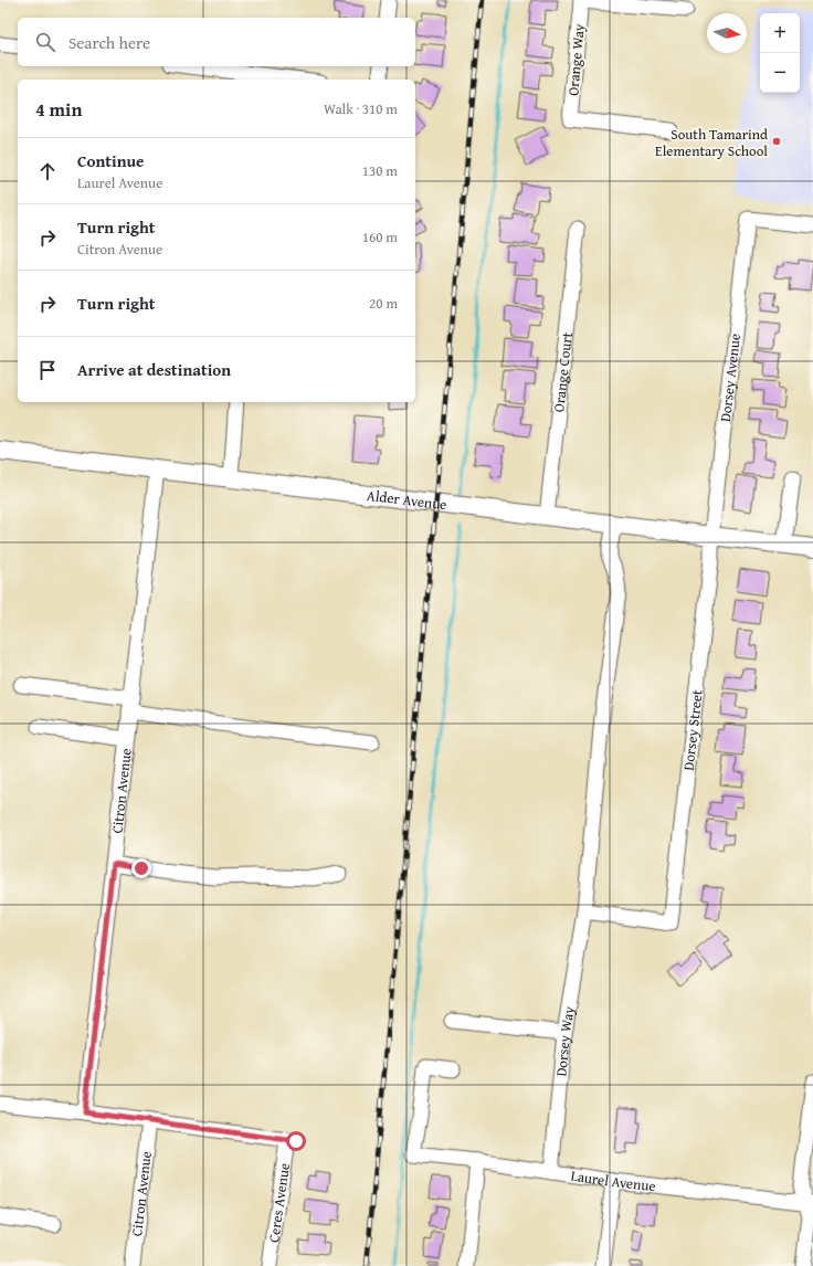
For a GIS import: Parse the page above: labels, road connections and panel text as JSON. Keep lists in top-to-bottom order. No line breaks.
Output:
{"streets":{"main road":["Alder Avenue"],"street":["Orange Way","Orange Court","Dorsey Avenue","Dorsey Street","Citron Avenue","Dorsey Way","Laurel Avenue","Ceres Avenue"]},"crossings":[["Orange Court","Alder Avenue"],["Dorsey Avenue","Alder Avenue"],["Dorsey Avenue","Dorsey Street"],["Alder Avenue","Dorsey Street"],["Alder Avenue","Citron Avenue"],["Alder Avenue","Dorsey Way"],["Dorsey Street","Dorsey Way"],["Citron Avenue","Ceres Avenue"],["Dorsey Way","Laurel Avenue"]],"places":["South Tamarind Elementary School"],"north":"right","page":{"map_buttons":["+","−"],"search":"Search here","heading":["4 min","Walk · 310 m"],"list":[["Continue","Laurel Avenue","130 m"],["Turn right","Citron Avenue","160 m"],["Turn right","20 m"],"Arrive at destination"]}}
